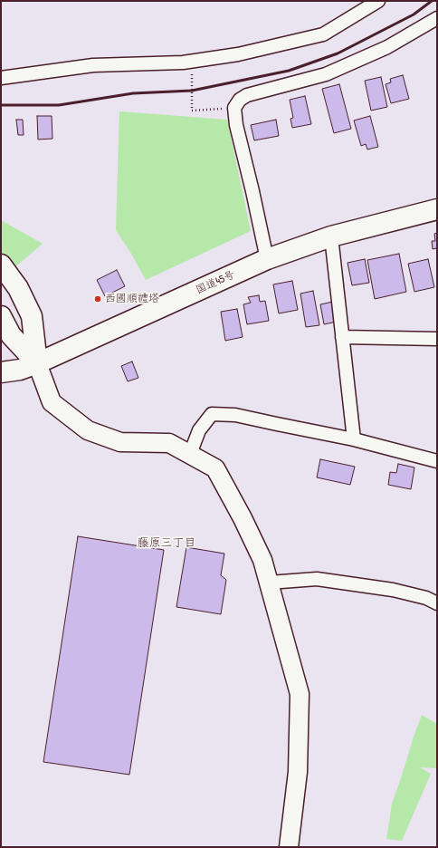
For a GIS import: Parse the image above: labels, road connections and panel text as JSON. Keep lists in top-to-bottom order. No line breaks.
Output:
{"streets":{"highway":["国道45号"]},"districts":["藤原三丁目"],"places":["西國順禮塔"]}
